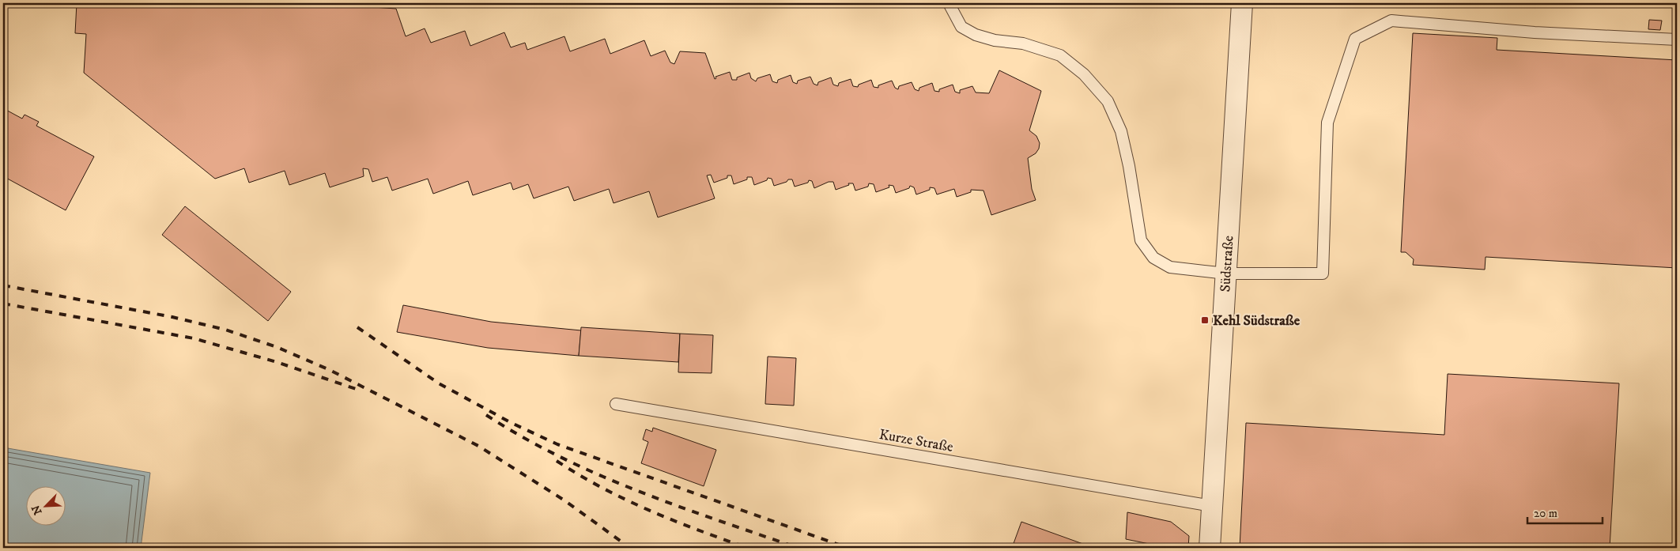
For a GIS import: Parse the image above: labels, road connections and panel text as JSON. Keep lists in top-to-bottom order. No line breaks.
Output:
{"streets":{"street":["Südstraße"],"lane":["Kurze Straße"]},"crossings":[["Südstraße","Kurze Straße"]],"places":{"transit":["Kehl Südstraße"]},"scale_bar":"20 m","north":"bottom left"}
